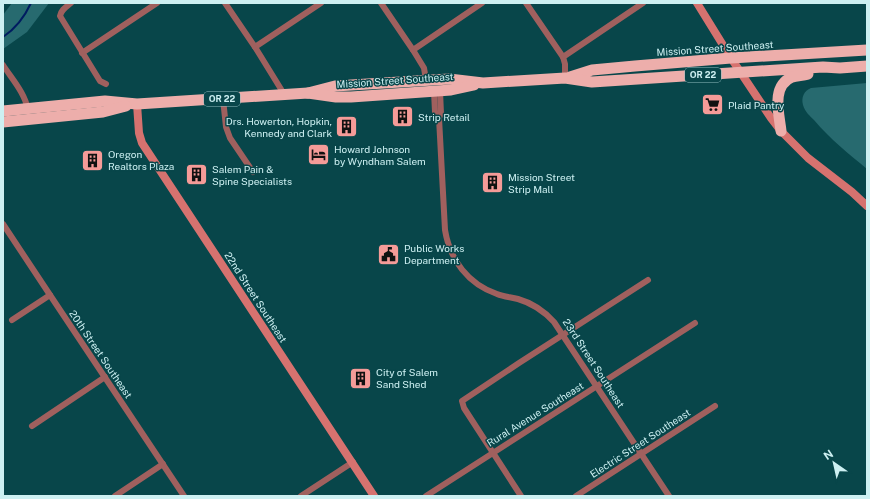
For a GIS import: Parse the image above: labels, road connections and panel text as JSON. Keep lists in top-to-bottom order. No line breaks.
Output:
{"streets":{"highway":["Mission Street Southeast","OR 22"],"street":["22nd Street Southeast","20th Street Southeast","23rd Street Southeast","Rural Avenue Southeast","Electric Street Southeast"]},"crossings":[["Mission Street Southeast","22nd Street Southeast"],["Mission Street Southeast","23rd Street Southeast"],["23rd Street Southeast","Rural Avenue Southeast"],["23rd Street Southeast","Electric Street Southeast"]],"places":{"supermarket":["Plaid Pantry"],"building":["Strip Retail","Drs. Howerton, Hopkin, Kennedy and Clark","Oregon Realtors Plaza","Salem Pain & Spine Specialists","Mission Street Strip Mall","City of Salem Sand Shed"],"hotel":["Howard Johnson by Wyndham Salem"],"public building":["Public Works Department"]},"north":"top left"}
